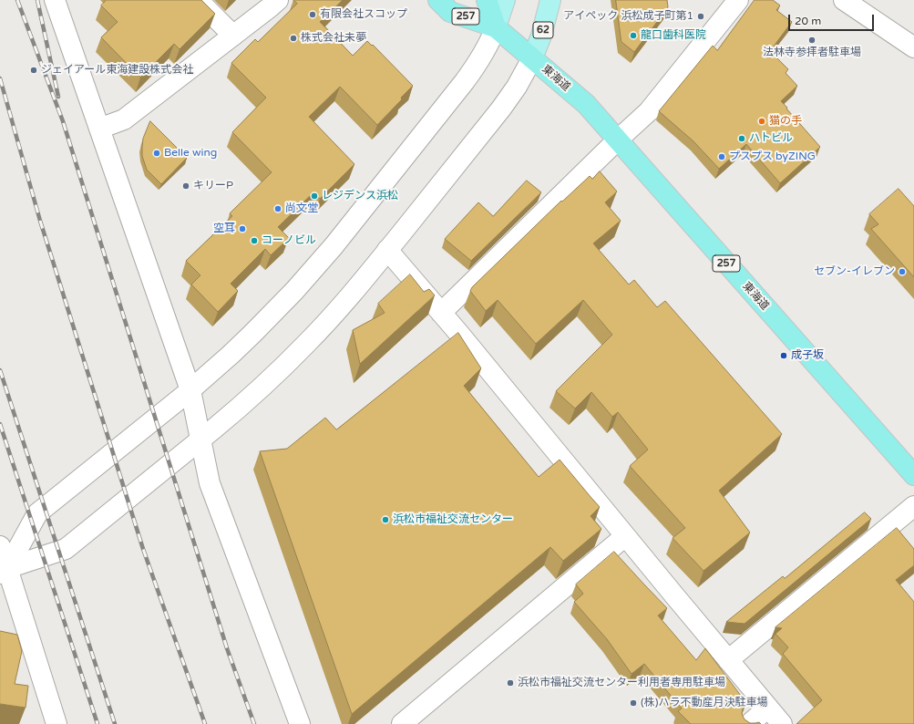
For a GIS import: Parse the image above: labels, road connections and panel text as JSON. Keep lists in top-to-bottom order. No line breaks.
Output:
{"streets":{"highway":["257","東海道"],"main road":["62"]},"crossings":[["257","62"],["257","東海道"],["62","東海道"]],"places":["有限会社スコップ","アイペック 浜松成子町第1","龍口歯科医院","株式会社未夢","法林寺参拝者駐車場","ジェイアール東海建設株式会社","猫の手","ハトビル","Belle wing","プスプス byZING","キリーP","レジデンス浜松","尚文堂","空耳","コーノビル","セブン-イレブン","成子坂","浜松市福祉交流センター","浜松市福祉交流センター利用者専用駐車場","(株)ハラ不動産月決駐車場"],"scale_bar":"20 m"}
